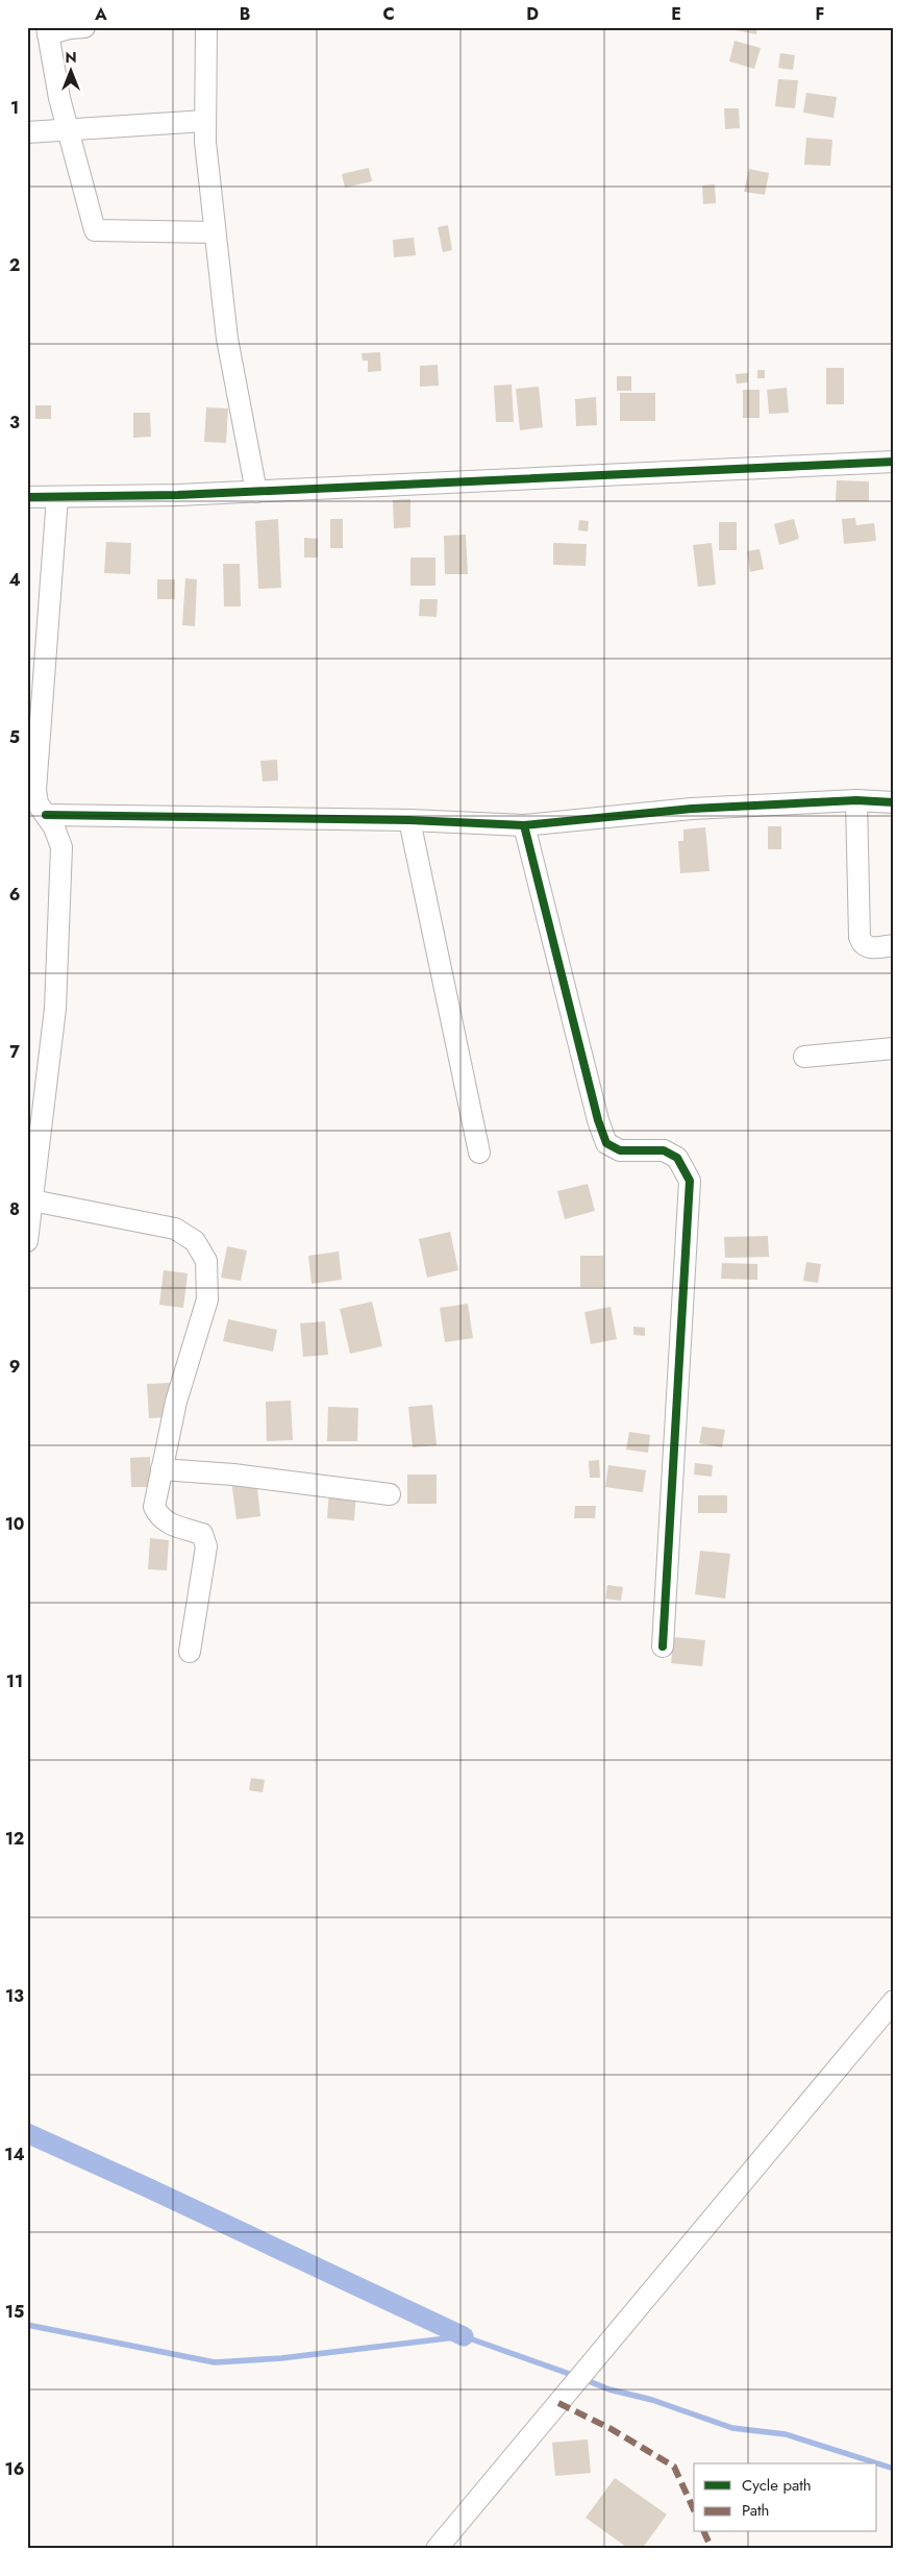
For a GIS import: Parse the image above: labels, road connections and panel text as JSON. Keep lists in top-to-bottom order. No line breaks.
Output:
{"legend":["Cycle path","Path"],"north":"top","grid":{"columns":["A","B","C","D","E","F"],"rows":["1","2","3","4","5","6","7","8","9","10","11","12","13","14","15","16"]}}
